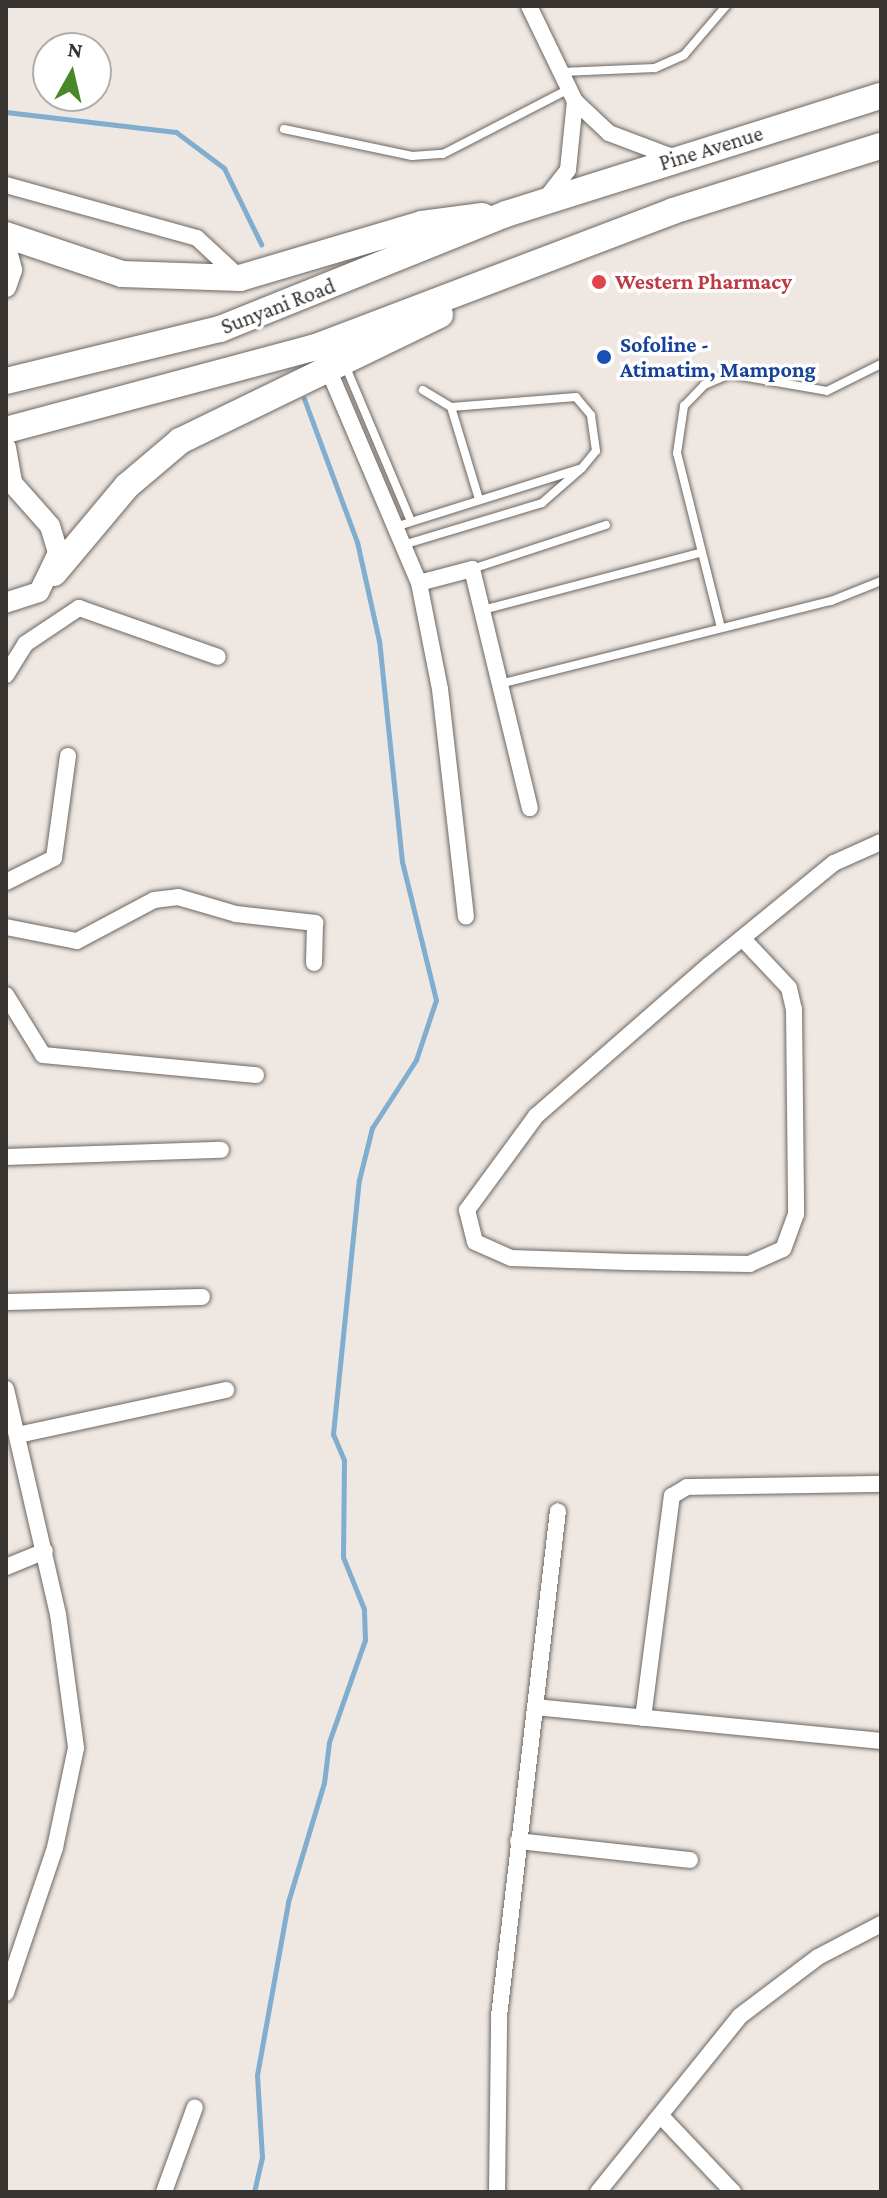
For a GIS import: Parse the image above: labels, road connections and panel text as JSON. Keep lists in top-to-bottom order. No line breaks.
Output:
{"streets":{"main road":["Pine Avenue","Sunyani Road"]},"crossings":[["Pine Avenue","Sunyani Road"]],"places":["Western Pharmacy","Sofoline - Atimatim, Mampong"],"north":"top"}
